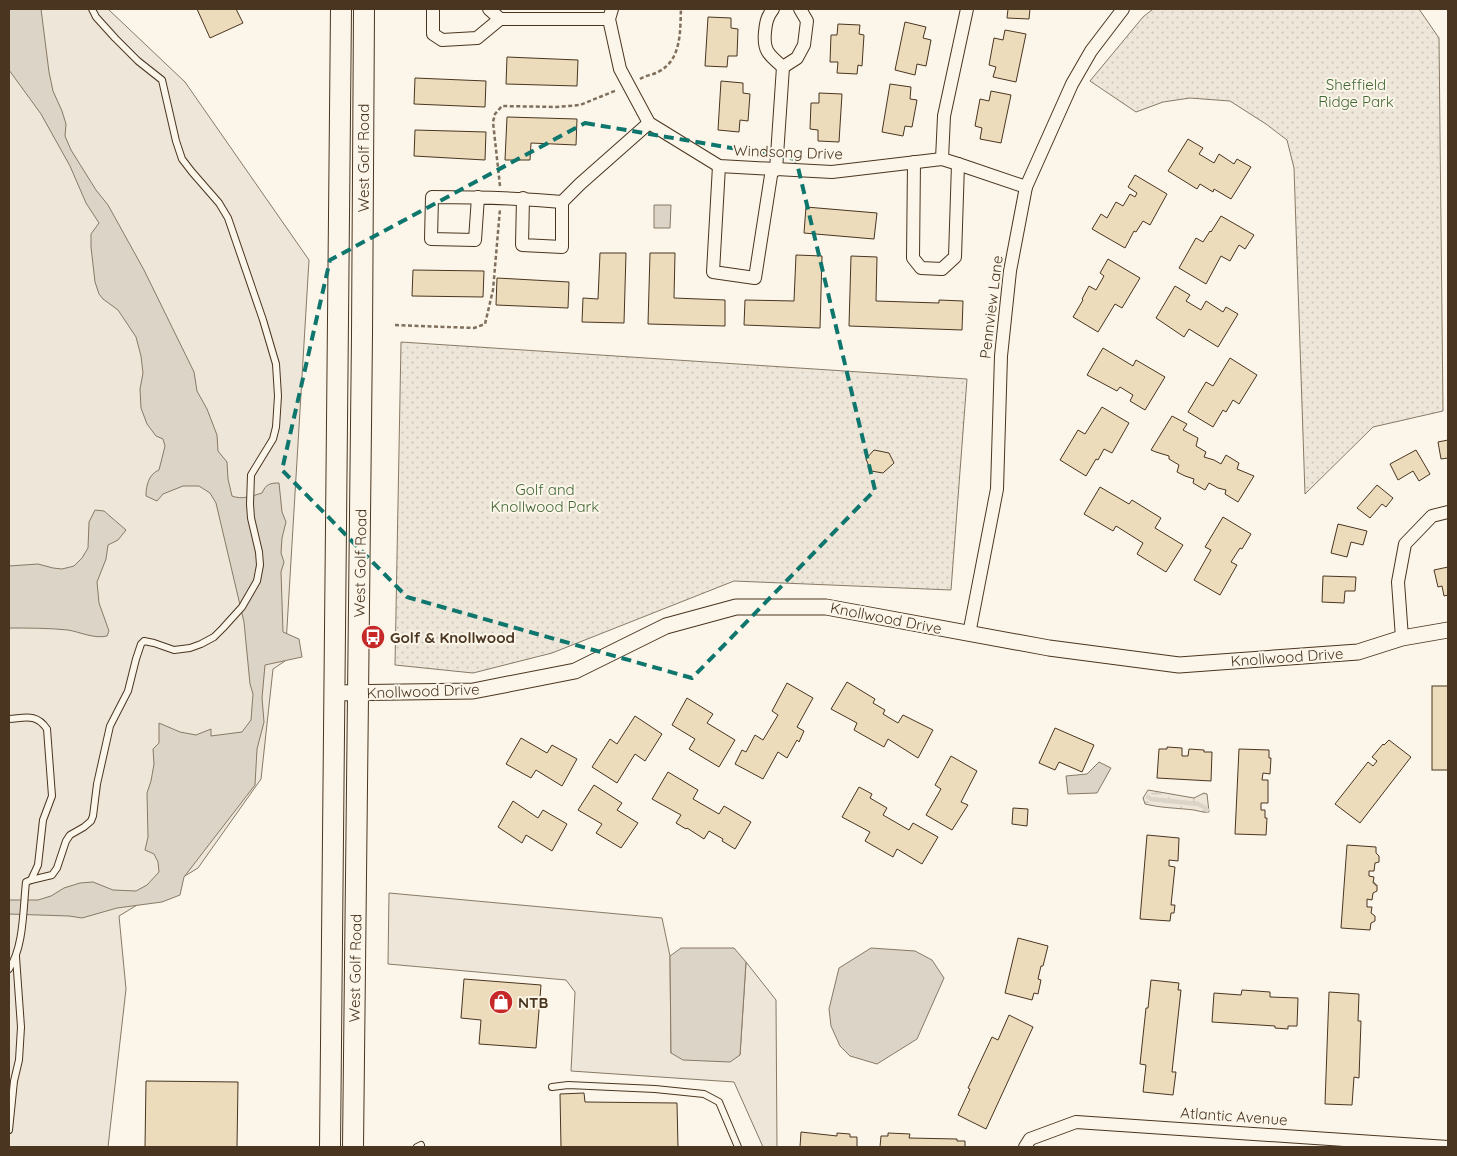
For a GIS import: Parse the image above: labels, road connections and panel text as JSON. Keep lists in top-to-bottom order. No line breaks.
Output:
{"streets":{"main road":["West Golf Road"],"street":["Windsong Drive","Pennview Lane","Knollwood Drive","Atlantic Avenue"]},"crossings":[["Windsong Drive","Pennview Lane"],["West Golf Road","Knollwood Drive"],["Pennview Lane","Knollwood Drive"]],"parks":["Sheffield Ridge Park","Golf and Knollwood Park"],"places":{"bus stop":["Golf & Knollwood"],"shop":["NTB"]}}
